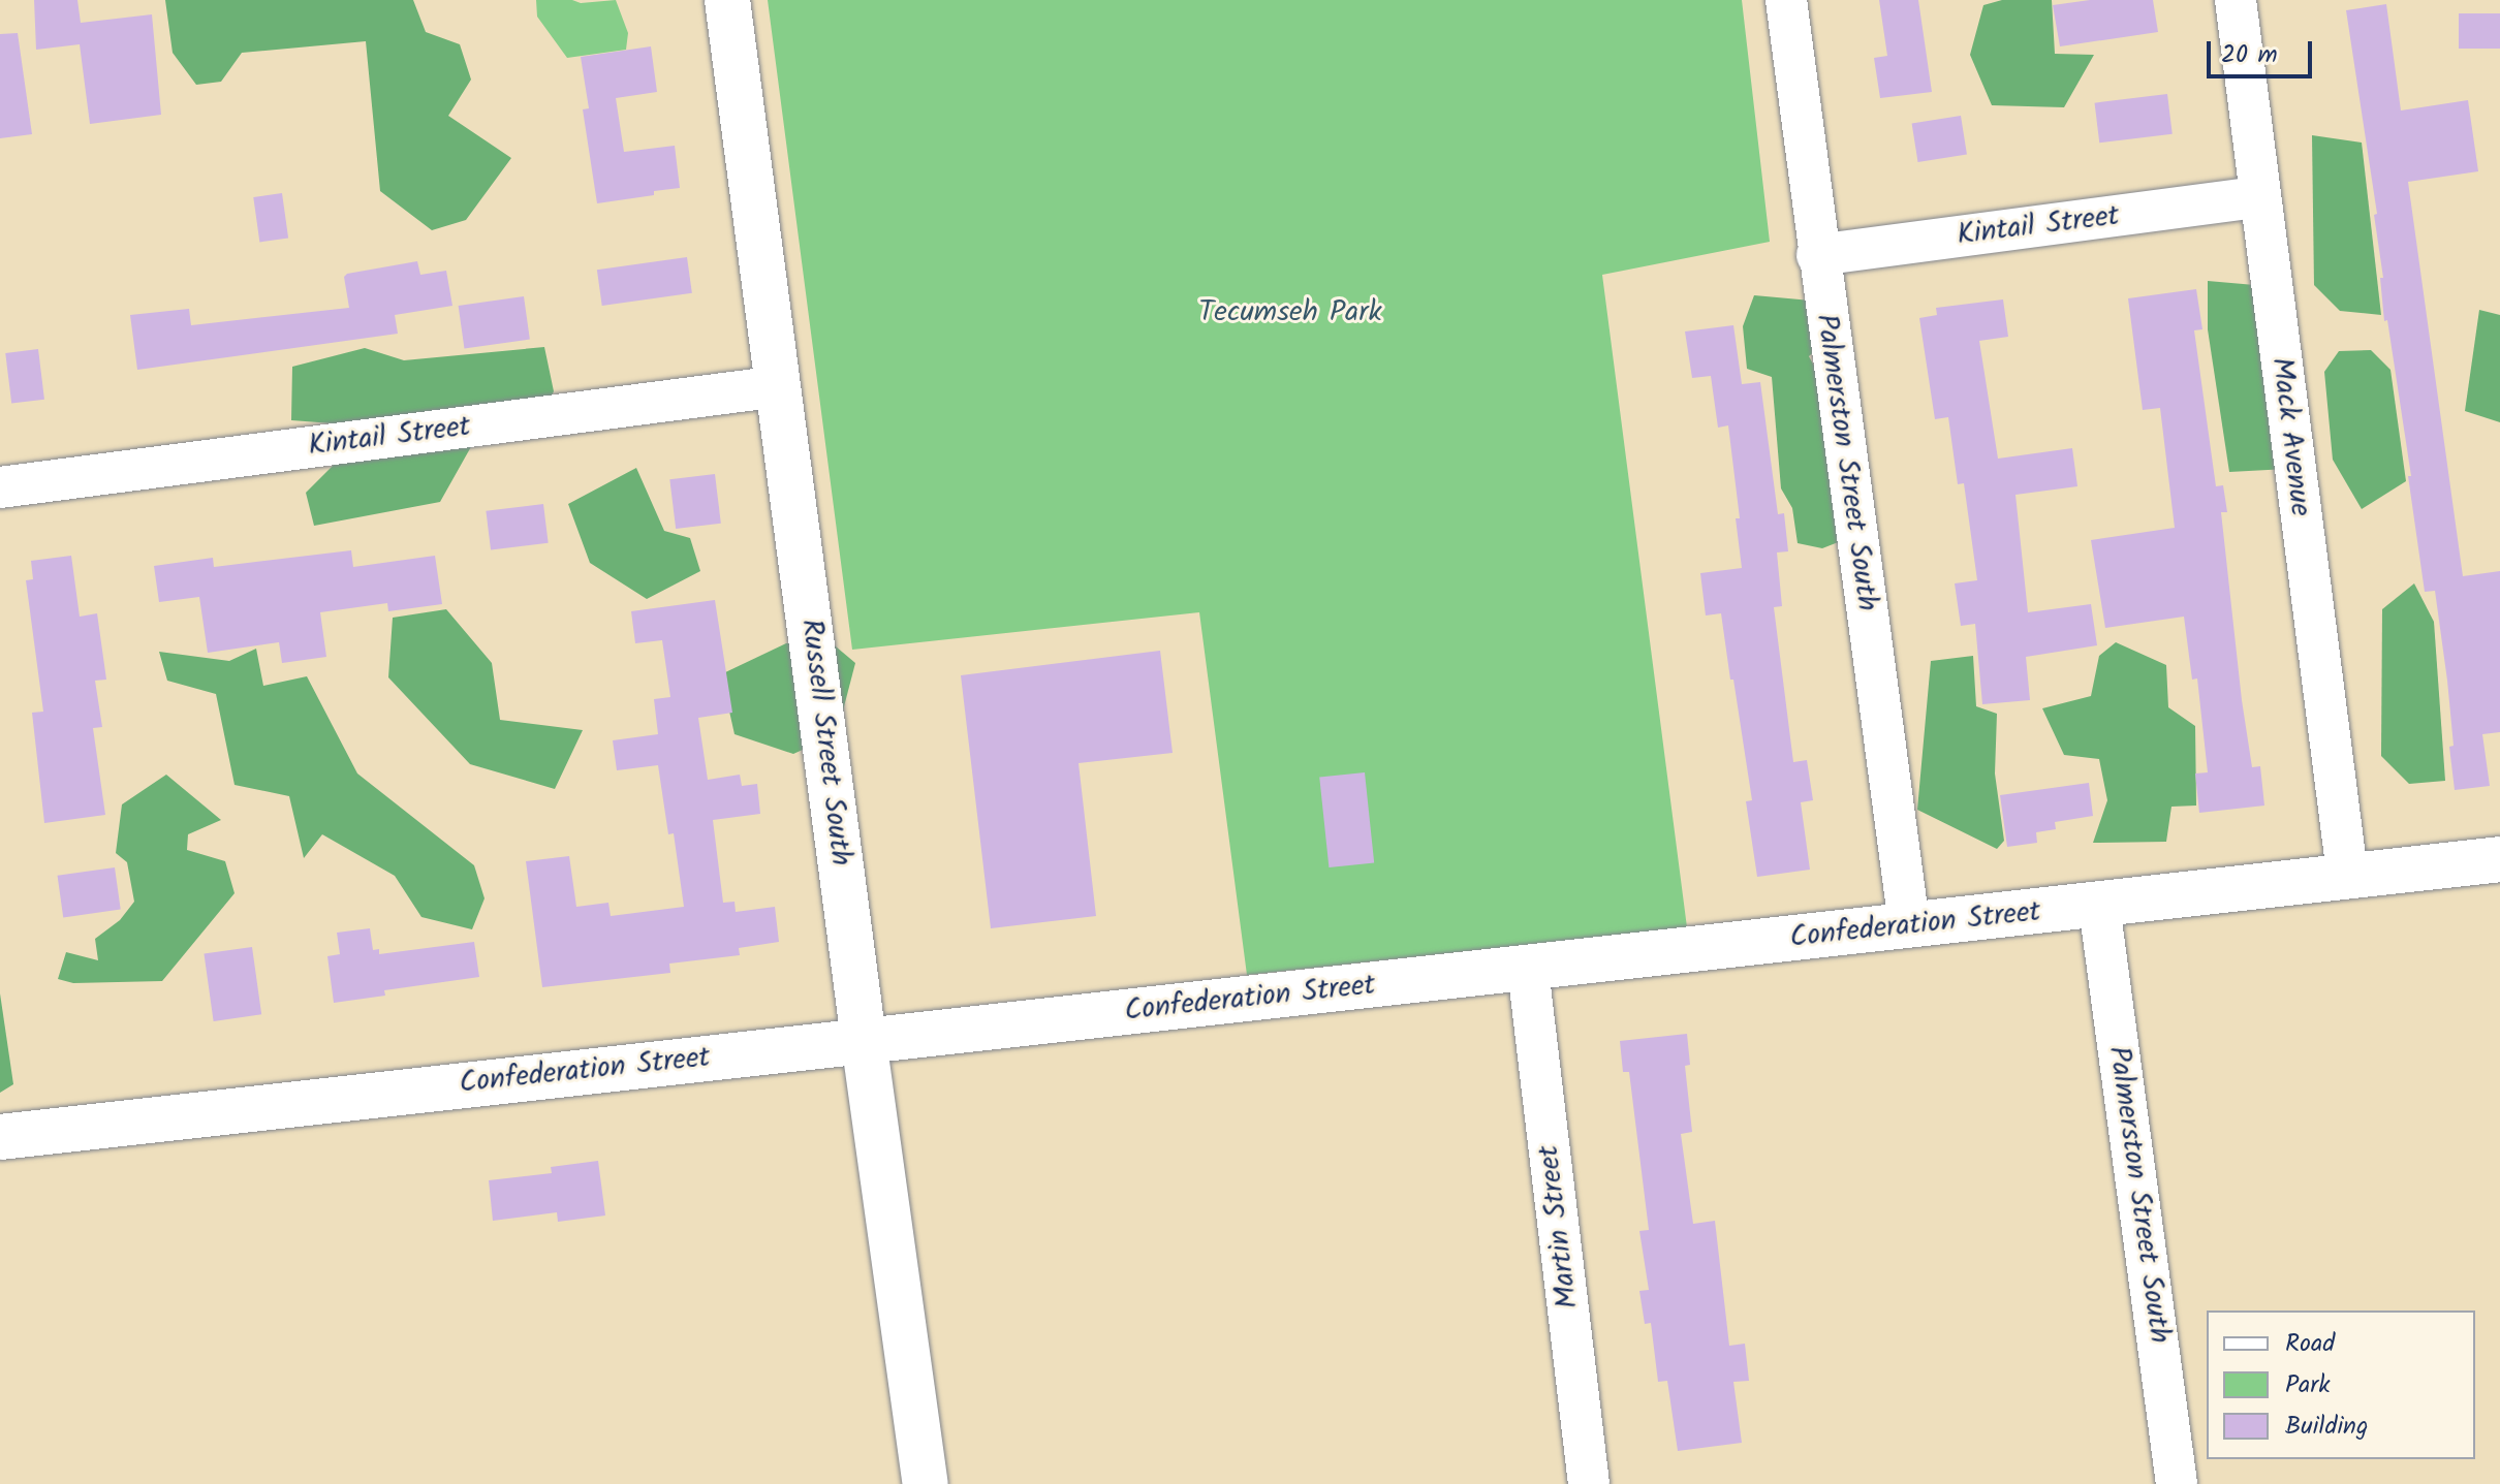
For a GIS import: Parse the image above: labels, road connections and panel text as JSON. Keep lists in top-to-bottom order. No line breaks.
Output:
{"streets":{"main road":["Russell Street South","Confederation Street"],"street":["Kintail Street","Mack Avenue","Palmerston Street South","Martin Street"]},"crossings":[["Kintail Street","Mack Avenue"],["Kintail Street","Palmerston Street South"],["Kintail Street","Russell Street South"],["Mack Avenue","Confederation Street"],["Palmerston Street South","Confederation Street"],["Russell Street South","Confederation Street"],["Confederation Street","Martin Street"]],"parks":["Tecumseh Park"],"legend":["Road","Park","Building"],"scale_bar":"20 m"}
